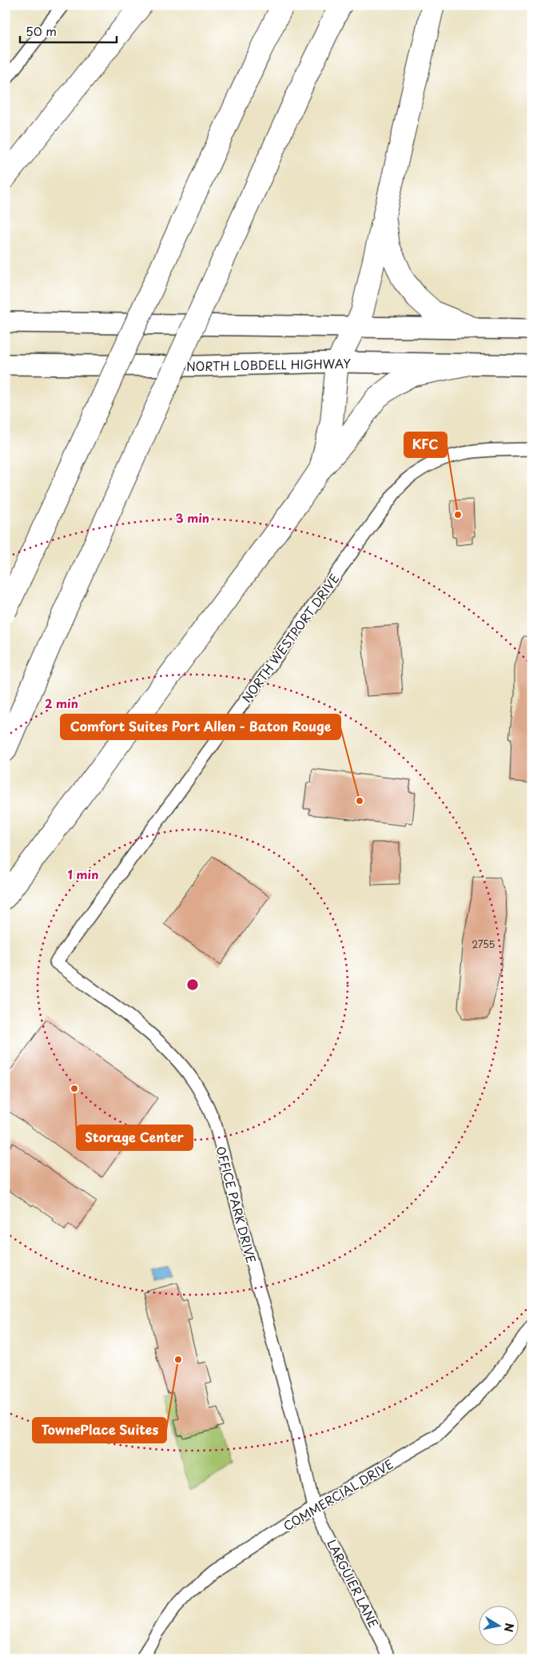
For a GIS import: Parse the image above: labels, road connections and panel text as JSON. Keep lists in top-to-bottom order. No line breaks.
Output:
{"streets":{"highway":["NORTH LOBDELL HIGHWAY"],"street":["NORTH WESTPORT DRIVE","OFFICE PARK DRIVE","COMMERCIAL DRIVE","LARGUIER LANE"]},"crossings":[["NORTH WESTPORT DRIVE","OFFICE PARK DRIVE"],["OFFICE PARK DRIVE","COMMERCIAL DRIVE"],["OFFICE PARK DRIVE","LARGUIER LANE"],["COMMERCIAL DRIVE","LARGUIER LANE"]],"places":["KFC","Comfort Suites Port Allen - Baton Rouge","Storage Center","TownePlace Suites"],"house_numbers":["2755"],"scale_bar":"50 m","north":"right","rings":["3 min","2 min","1 min"]}
